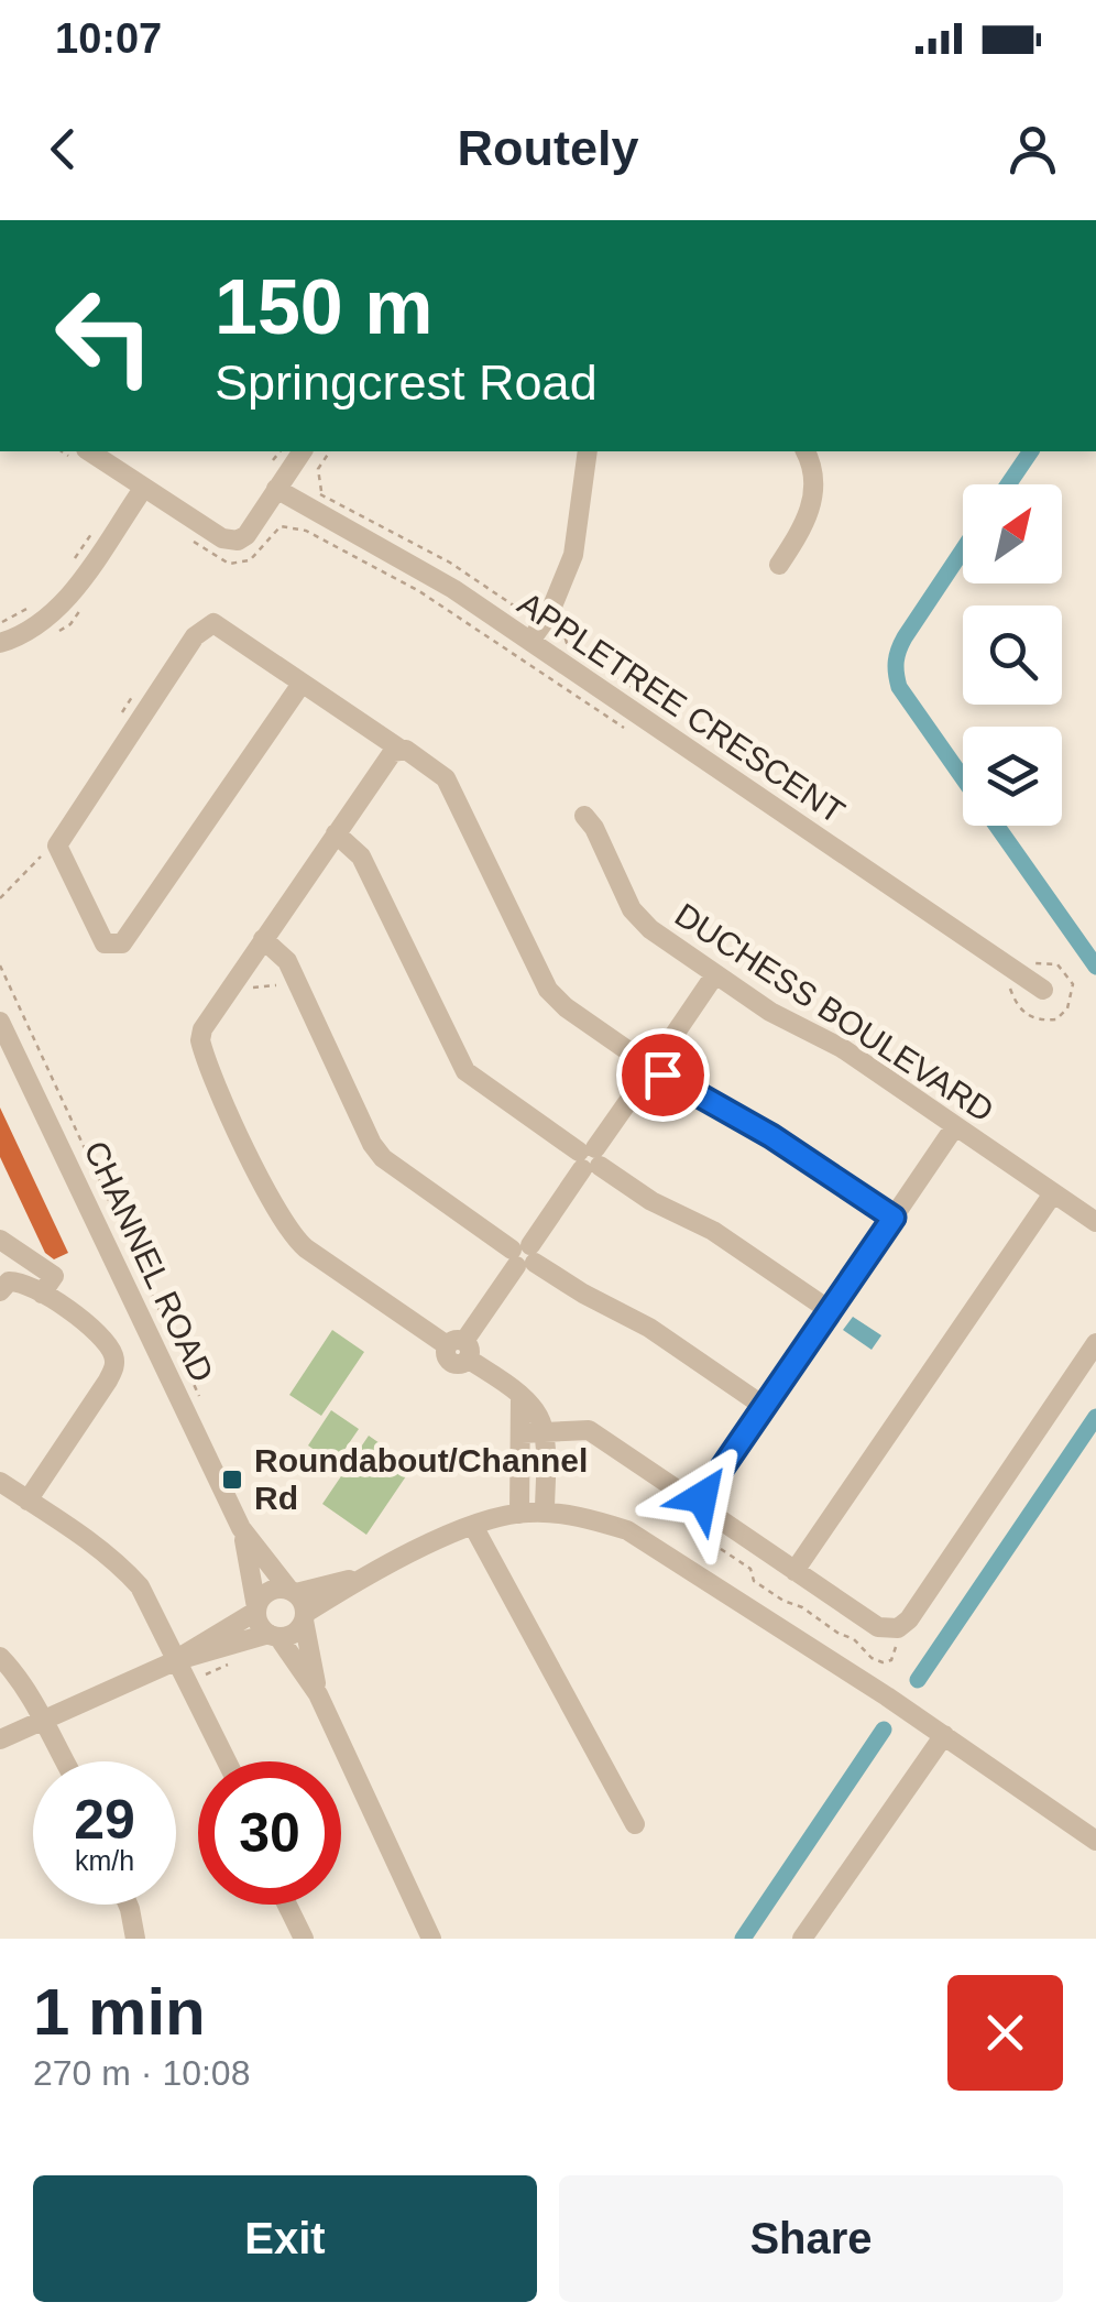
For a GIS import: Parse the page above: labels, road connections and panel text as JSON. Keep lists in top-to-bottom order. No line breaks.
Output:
{"streets":{"street":["APPLETREE CRESCENT","DUCHESS BOULEVARD","CHANNEL ROAD"]},"places":{"transit":["Roundabout/Channel Rd"]},"north":"top right","page":{"status":"10:07","header":"Routely","turn":["150 m","Springcrest Road"],"speed":"29 km/h","limit":"30","heading":["1 min","270 m · 10:08"],"buttons":["Exit","Share"]}}
